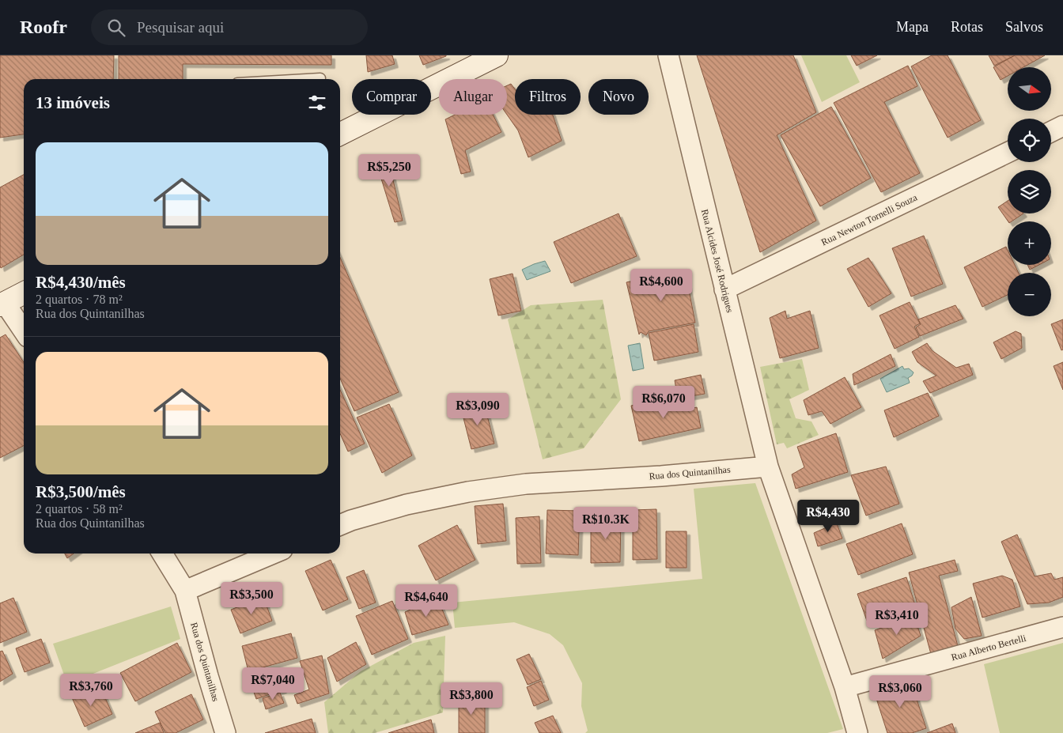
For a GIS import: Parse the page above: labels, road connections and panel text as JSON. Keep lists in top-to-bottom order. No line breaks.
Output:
{"streets":{"street":["Rua Newton Tornelli Souza","Rua Alcides José Rodrigues","Rua dos Quintanilhas","Rua Alberto Bertelli"]},"crossings":[["Rua Newton Tornelli Souza","Rua Alcides José Rodrigues"],["Rua Alcides José Rodrigues","Rua dos Quintanilhas"]],"north":"right","page":{"header":"Roofr","search":"Pesquisar aqui","nav":["Mapa","Rotas","Salvos"],"map_buttons":["+","−"],"chip":["Comprar","Alugar","Filtros","Novo"],"heading":"13 imóveis","list":[{"name":"R$4,430/mês","note":"2 quartos · 78 m² · Rua dos Quintanilhas"},{"name":"R$3,500/mês","note":"2 quartos · 58 m² · Rua dos Quintanilhas"}],"price":["R$5,250","R$4,600","R$6,070","R$3,090","R$4,430","R$10.3K","R$3,500","R$4,640","R$3,410","R$7,040","R$3,760","R$3,060","R$3,800"]}}
